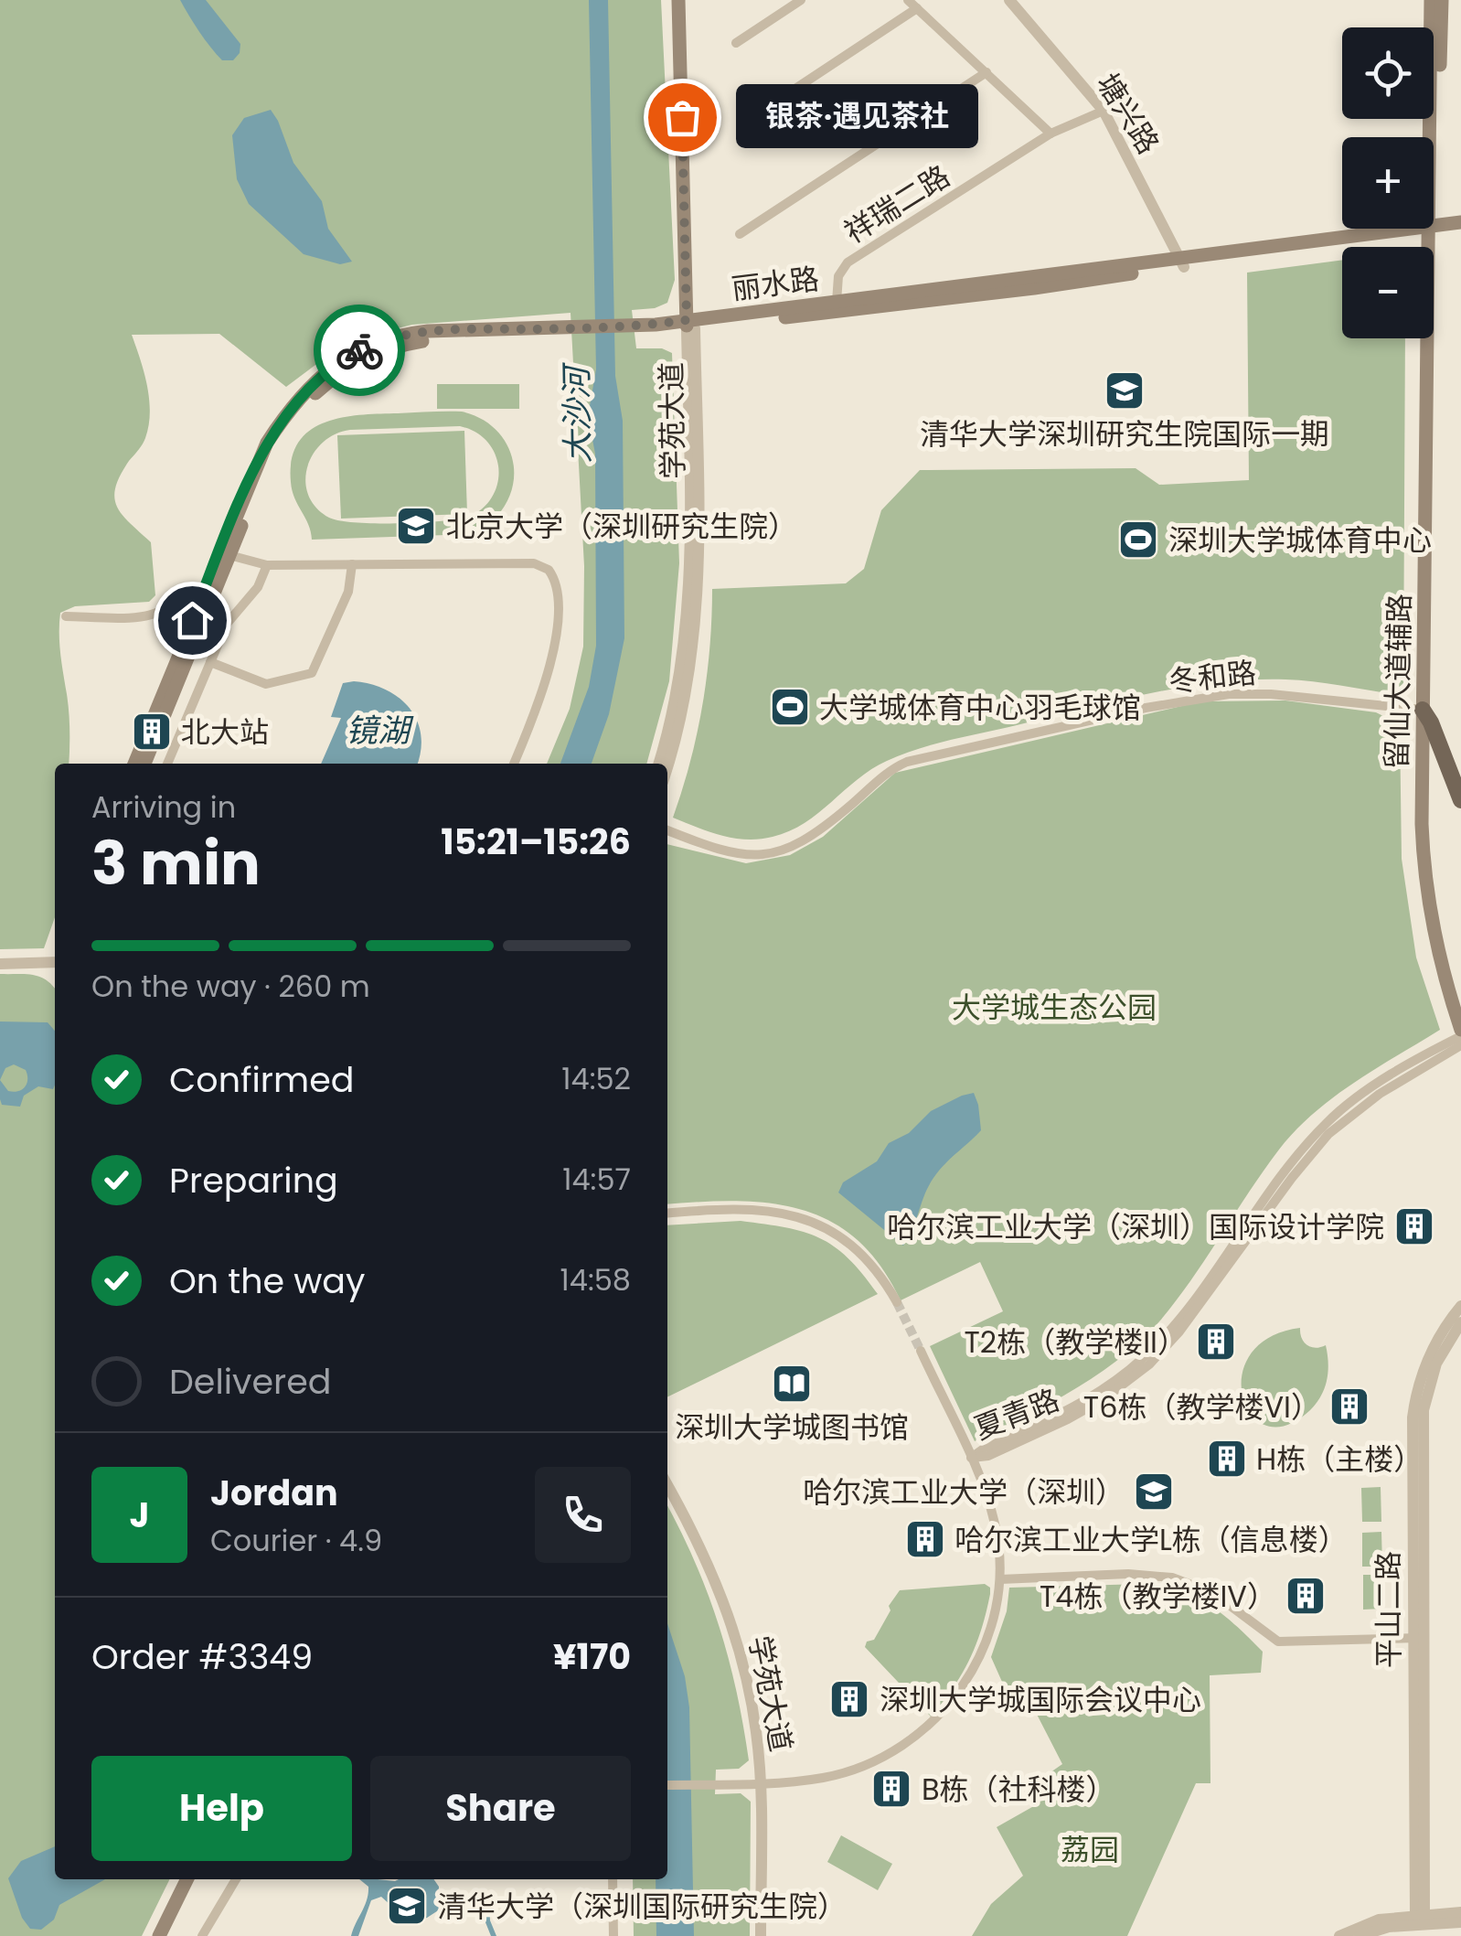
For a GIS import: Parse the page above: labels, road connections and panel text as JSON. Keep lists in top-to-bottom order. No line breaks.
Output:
{"streets":{"main road":["丽水路","学苑大道","留仙大道辅路"],"street":["塘兴路","祥瑞二路","冬和路","夏青路","平山二路"]},"crossings":[["塘兴路","祥瑞二路"],["塘兴路","丽水路"],["祥瑞二路","丽水路"],["丽水路","学苑大道"],["丽水路","留仙大道辅路"],["冬和路","留仙大道辅路"],["留仙大道辅路","夏青路"]],"water":["大沙河","镜湖"],"parks":["大学城生态公园","荔园"],"places":{"other":["银茶·遇见茶社"],"school or university":["清华大学深圳研究生院国际一期","北京大学（深圳研究生院）","哈尔滨工业大学（深圳）","清华大学（深圳国际研究生院）"],"sports":["深圳大学城体育中心","大学城体育中心羽毛球馆"],"building":["北大站","哈尔滨工业大学（深圳）国际设计学院","T2栋（教学楼II）","T6栋（教学楼VI）","H栋（主楼）","哈尔滨工业大学L栋（信息楼）","T4栋（教学楼IV）","深圳大学城国际会议中心","B栋（社科楼）"],"library":["深圳大学城图书馆"]},"page":{"map_buttons":["+","−"],"bubble":"银茶·遇见茶社","heading":["3 min","Arriving in","15:21–15:26"],"panel":["Jordan","Courier · 4.9","Order #3349","¥170"],"bar":"On the way · 260 m","list":[["Confirmed","14:52"],["Preparing","14:57"],["On the way","14:58"],"Delivered"],"round":"J","buttons":["Help","Share"]}}
